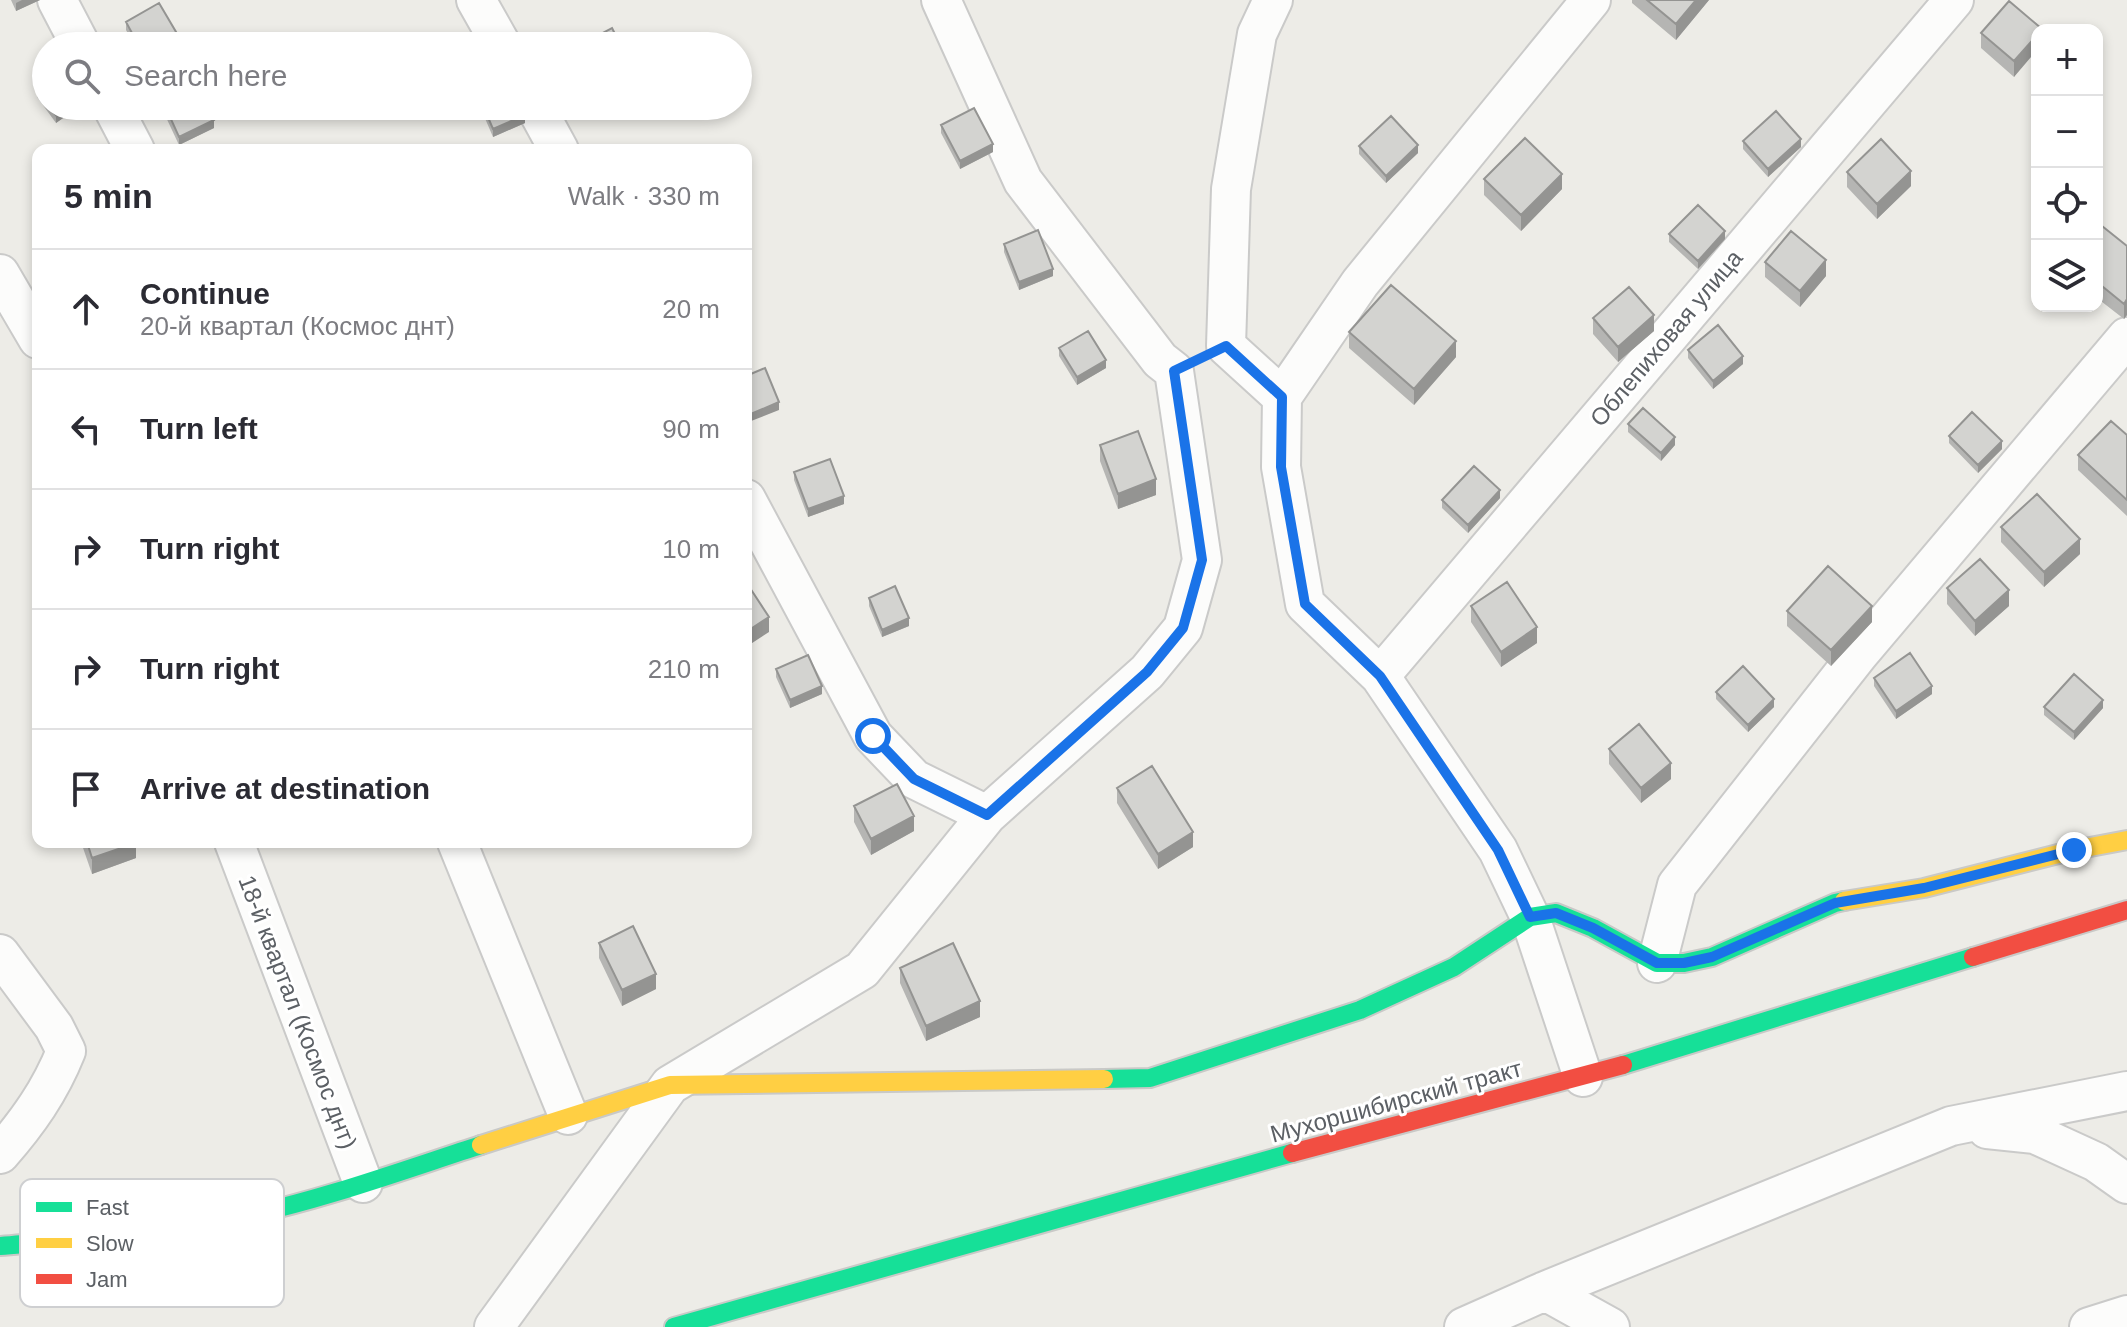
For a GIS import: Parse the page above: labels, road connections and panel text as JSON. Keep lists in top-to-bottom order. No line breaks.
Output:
{"streets":{"street":["Облепиховая улица","18-й квартал (Космос днт)","Мухоршибирский тракт"]},"legend":["Fast","Slow","Jam"],"page":{"map_buttons":["+","−"],"search":"Search here","heading":["5 min","Walk · 330 m"],"list":[["Continue","20-й квартал (Космос днт)","20 m"],["Turn left","90 m"],["Turn right","10 m"],["Turn right","210 m"],"Arrive at destination"]}}
